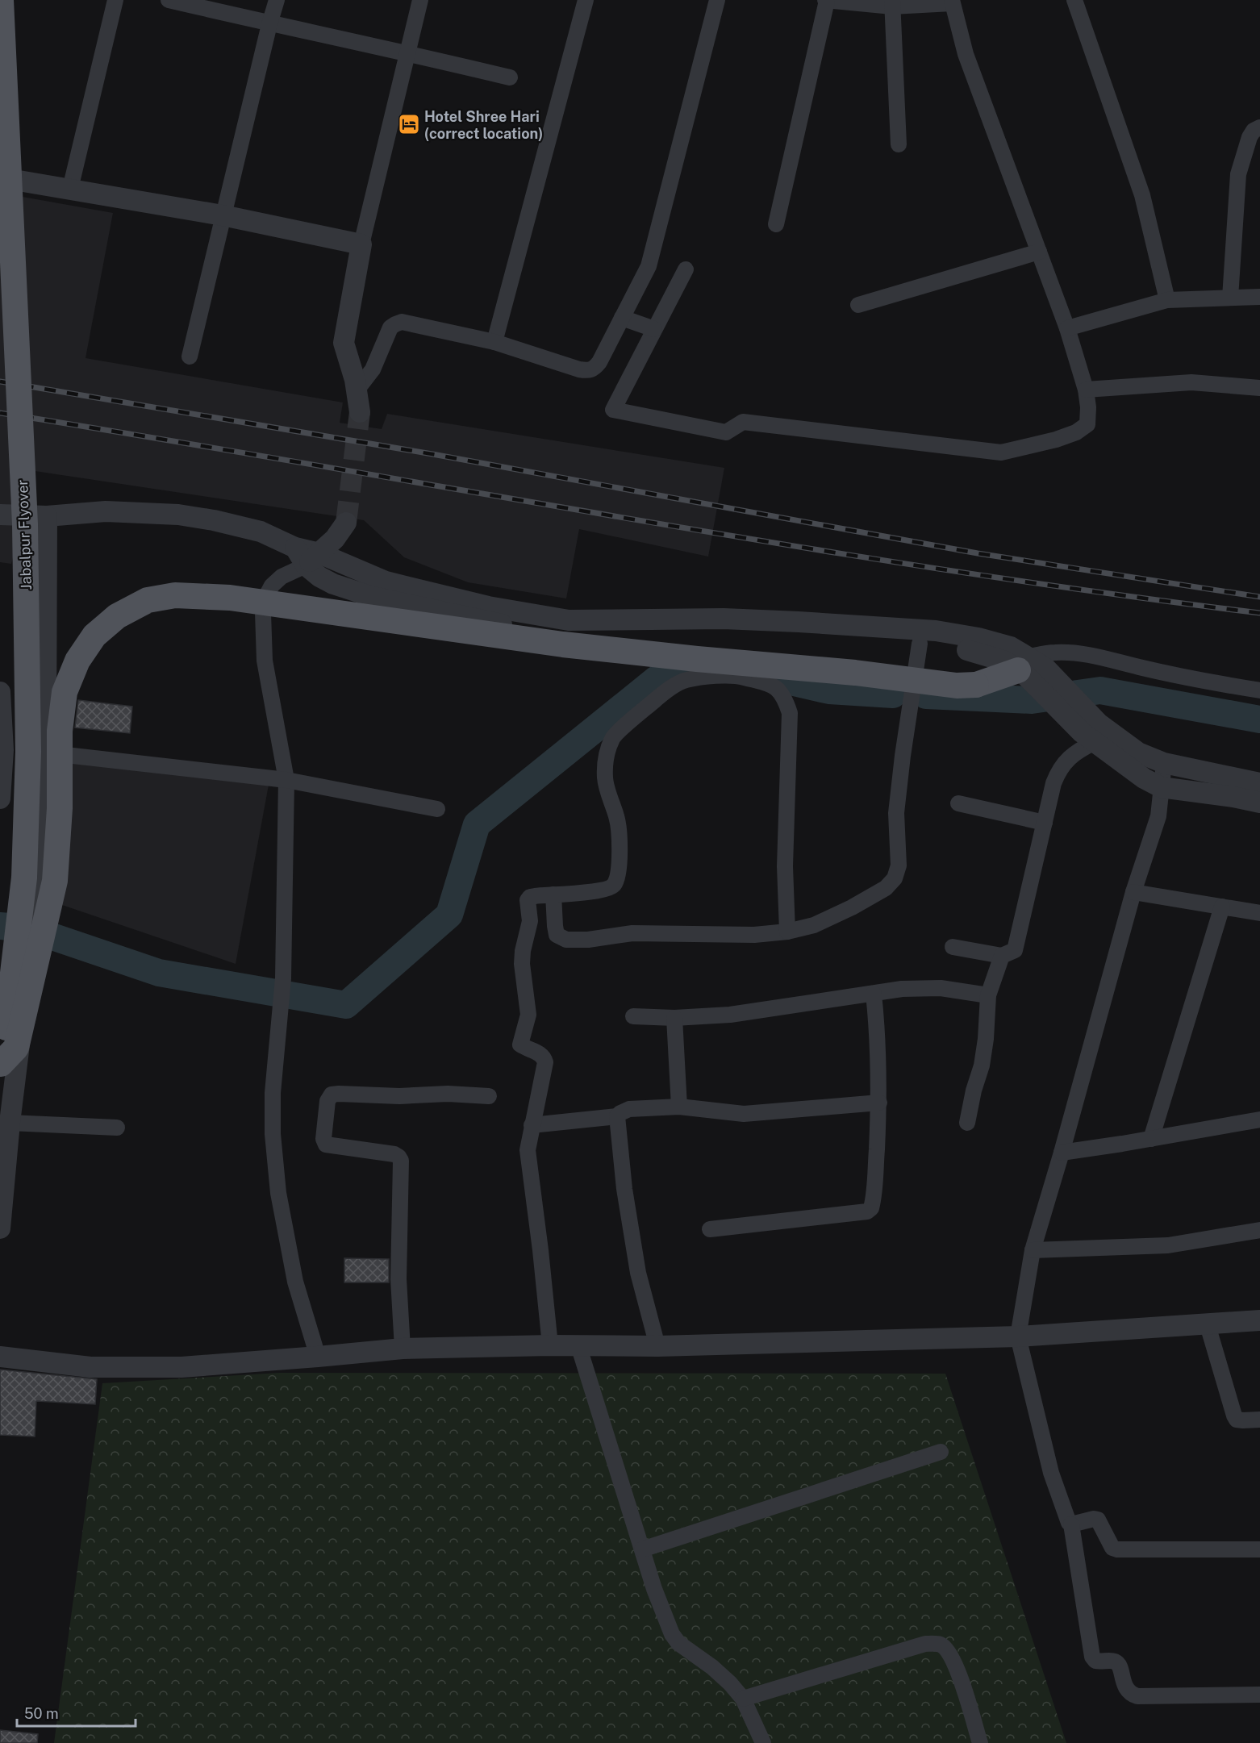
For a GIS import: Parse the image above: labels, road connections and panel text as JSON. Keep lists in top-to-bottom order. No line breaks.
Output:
{"streets":{"main road":["Jabalpur Flyover"]},"places":{"hotel":["Hotel Shree Hari (correct location)"]},"scale_bar":"50 m"}
